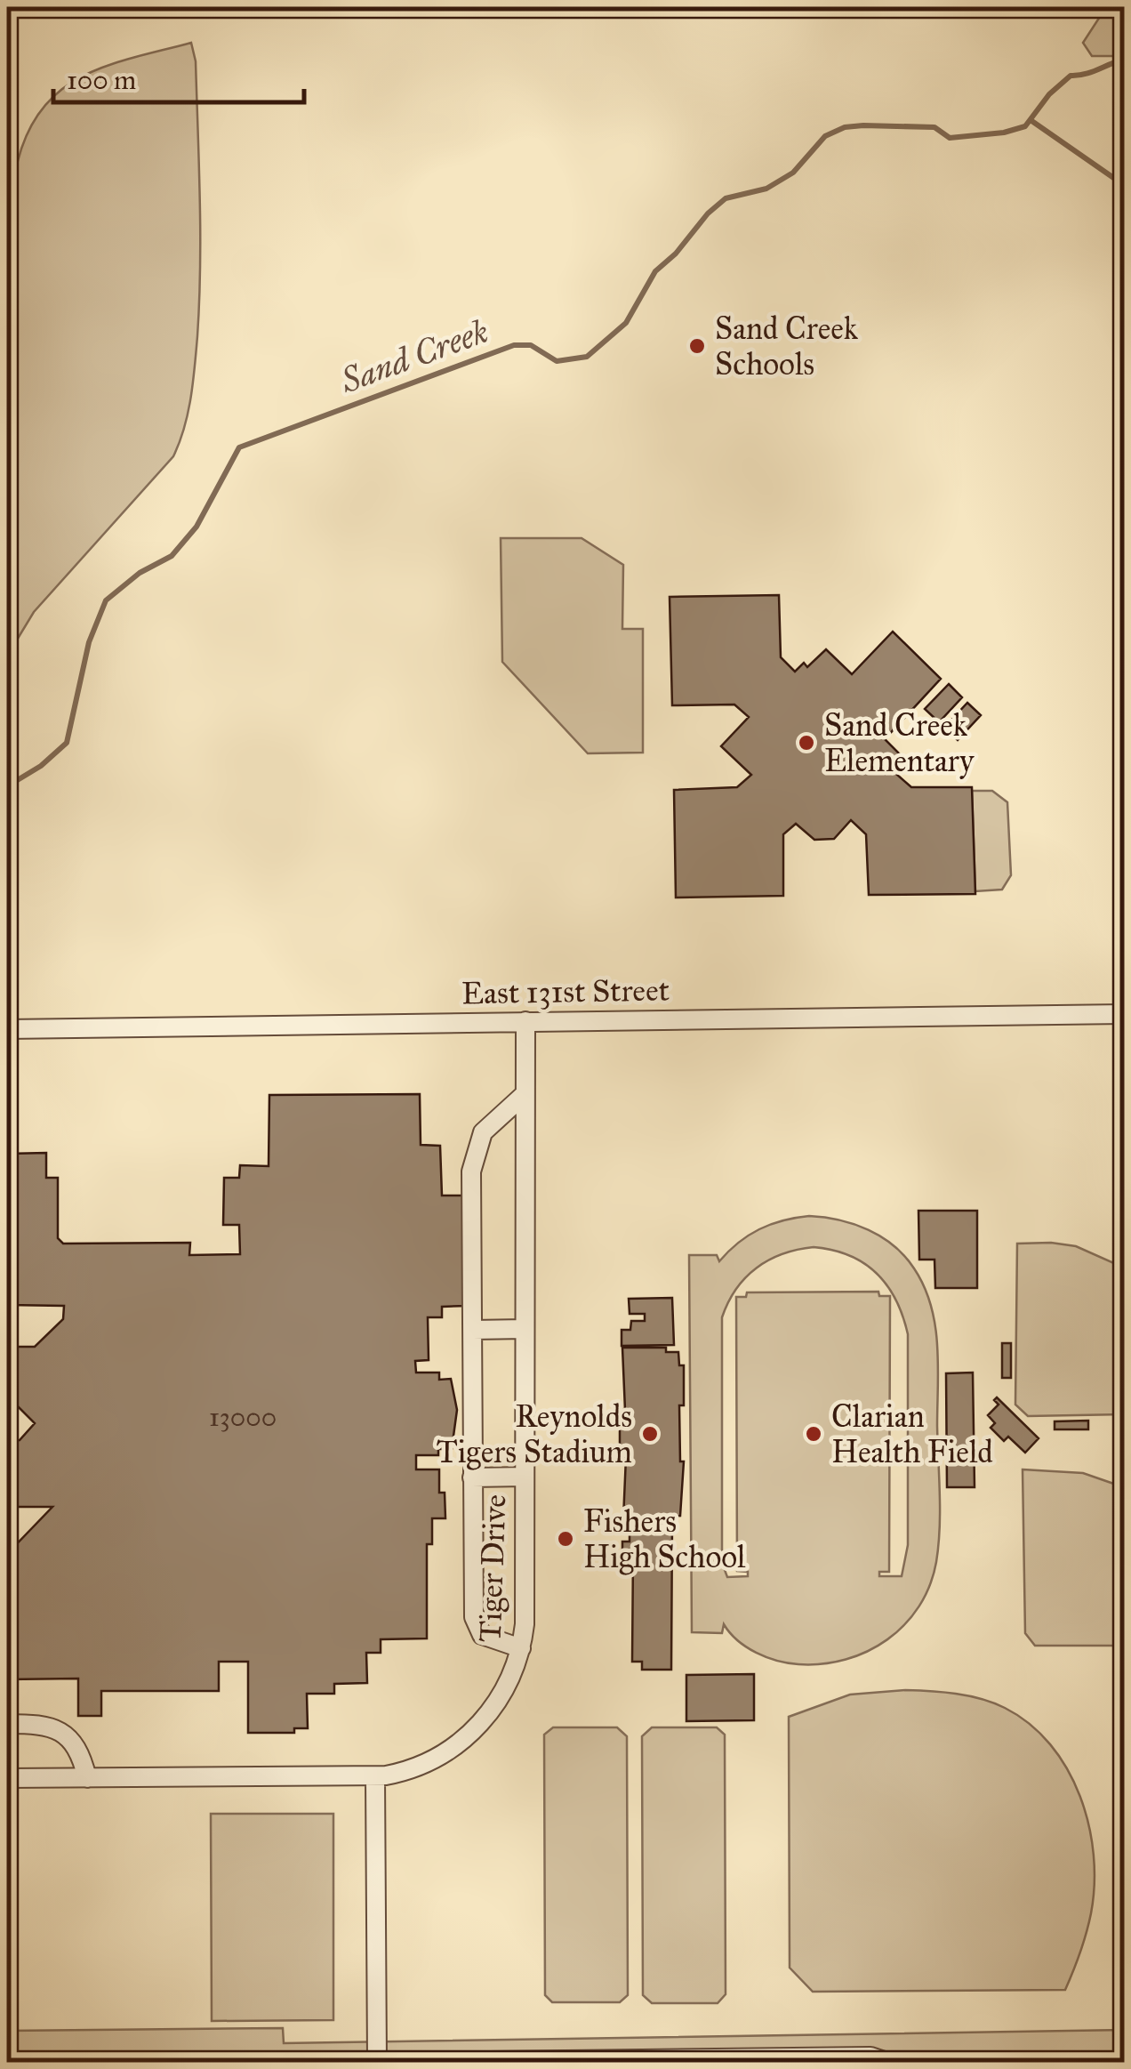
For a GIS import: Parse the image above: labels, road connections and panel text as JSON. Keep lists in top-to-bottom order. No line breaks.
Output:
{"streets":{"street":["East 131st Street","Tiger Drive"]},"crossings":[["East 131st Street","Tiger Drive"]],"water":["Sand Creek"],"places":["Sand Creek Schools","Sand Creek Elementary","Reynolds Tigers Stadium","Clarian Health Field","Fishers High School"],"house_numbers":["13000"],"scale_bar":"100 m"}
